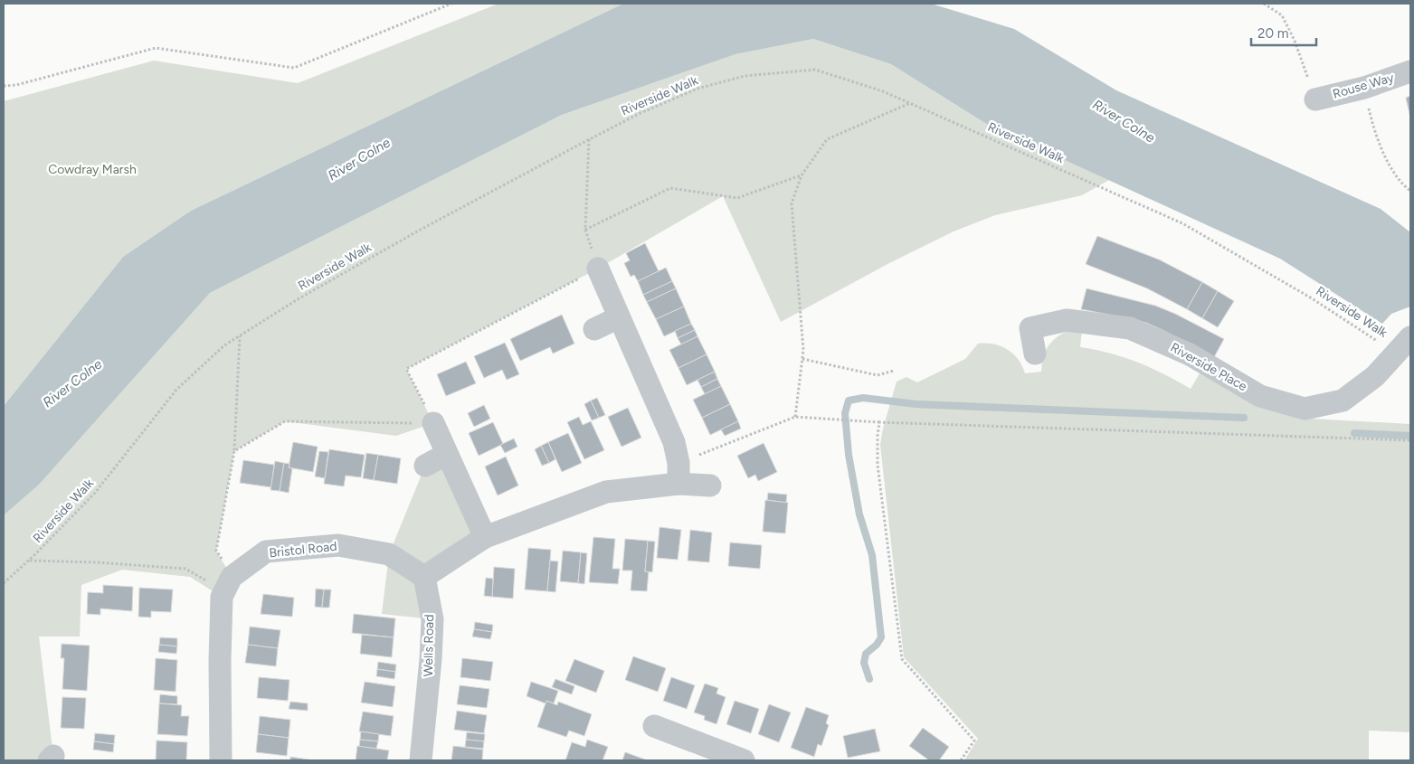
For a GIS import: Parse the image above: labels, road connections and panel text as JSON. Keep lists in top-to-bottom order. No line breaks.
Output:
{"streets":{"street":["Rouse Way","Riverside Place","Bristol Road","Wells Road"],"path":["Riverside Walk"]},"crossings":[["Riverside Walk","Riverside Place"],["Bristol Road","Wells Road"]],"water":["River Colne"],"parks":["Cowdray Marsh"],"scale_bar":"20 m"}
